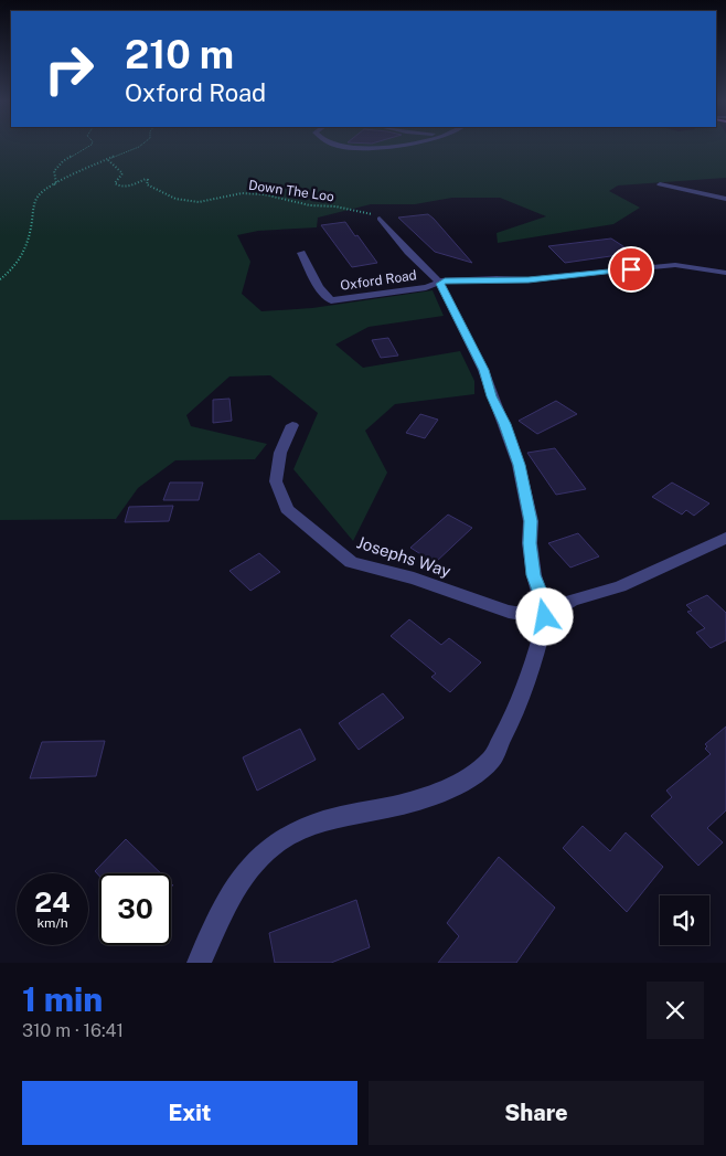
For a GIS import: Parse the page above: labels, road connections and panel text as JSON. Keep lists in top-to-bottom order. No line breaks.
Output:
{"streets":{"street":["Oxford Road","Josephs Way"],"path":["Down The Loo"]},"page":{"turn":["210 m","Oxford Road"],"speed":"24 km/h","limit":"30","heading":["1 min","310 m · 16:41"],"buttons":["Exit","Share"]}}
